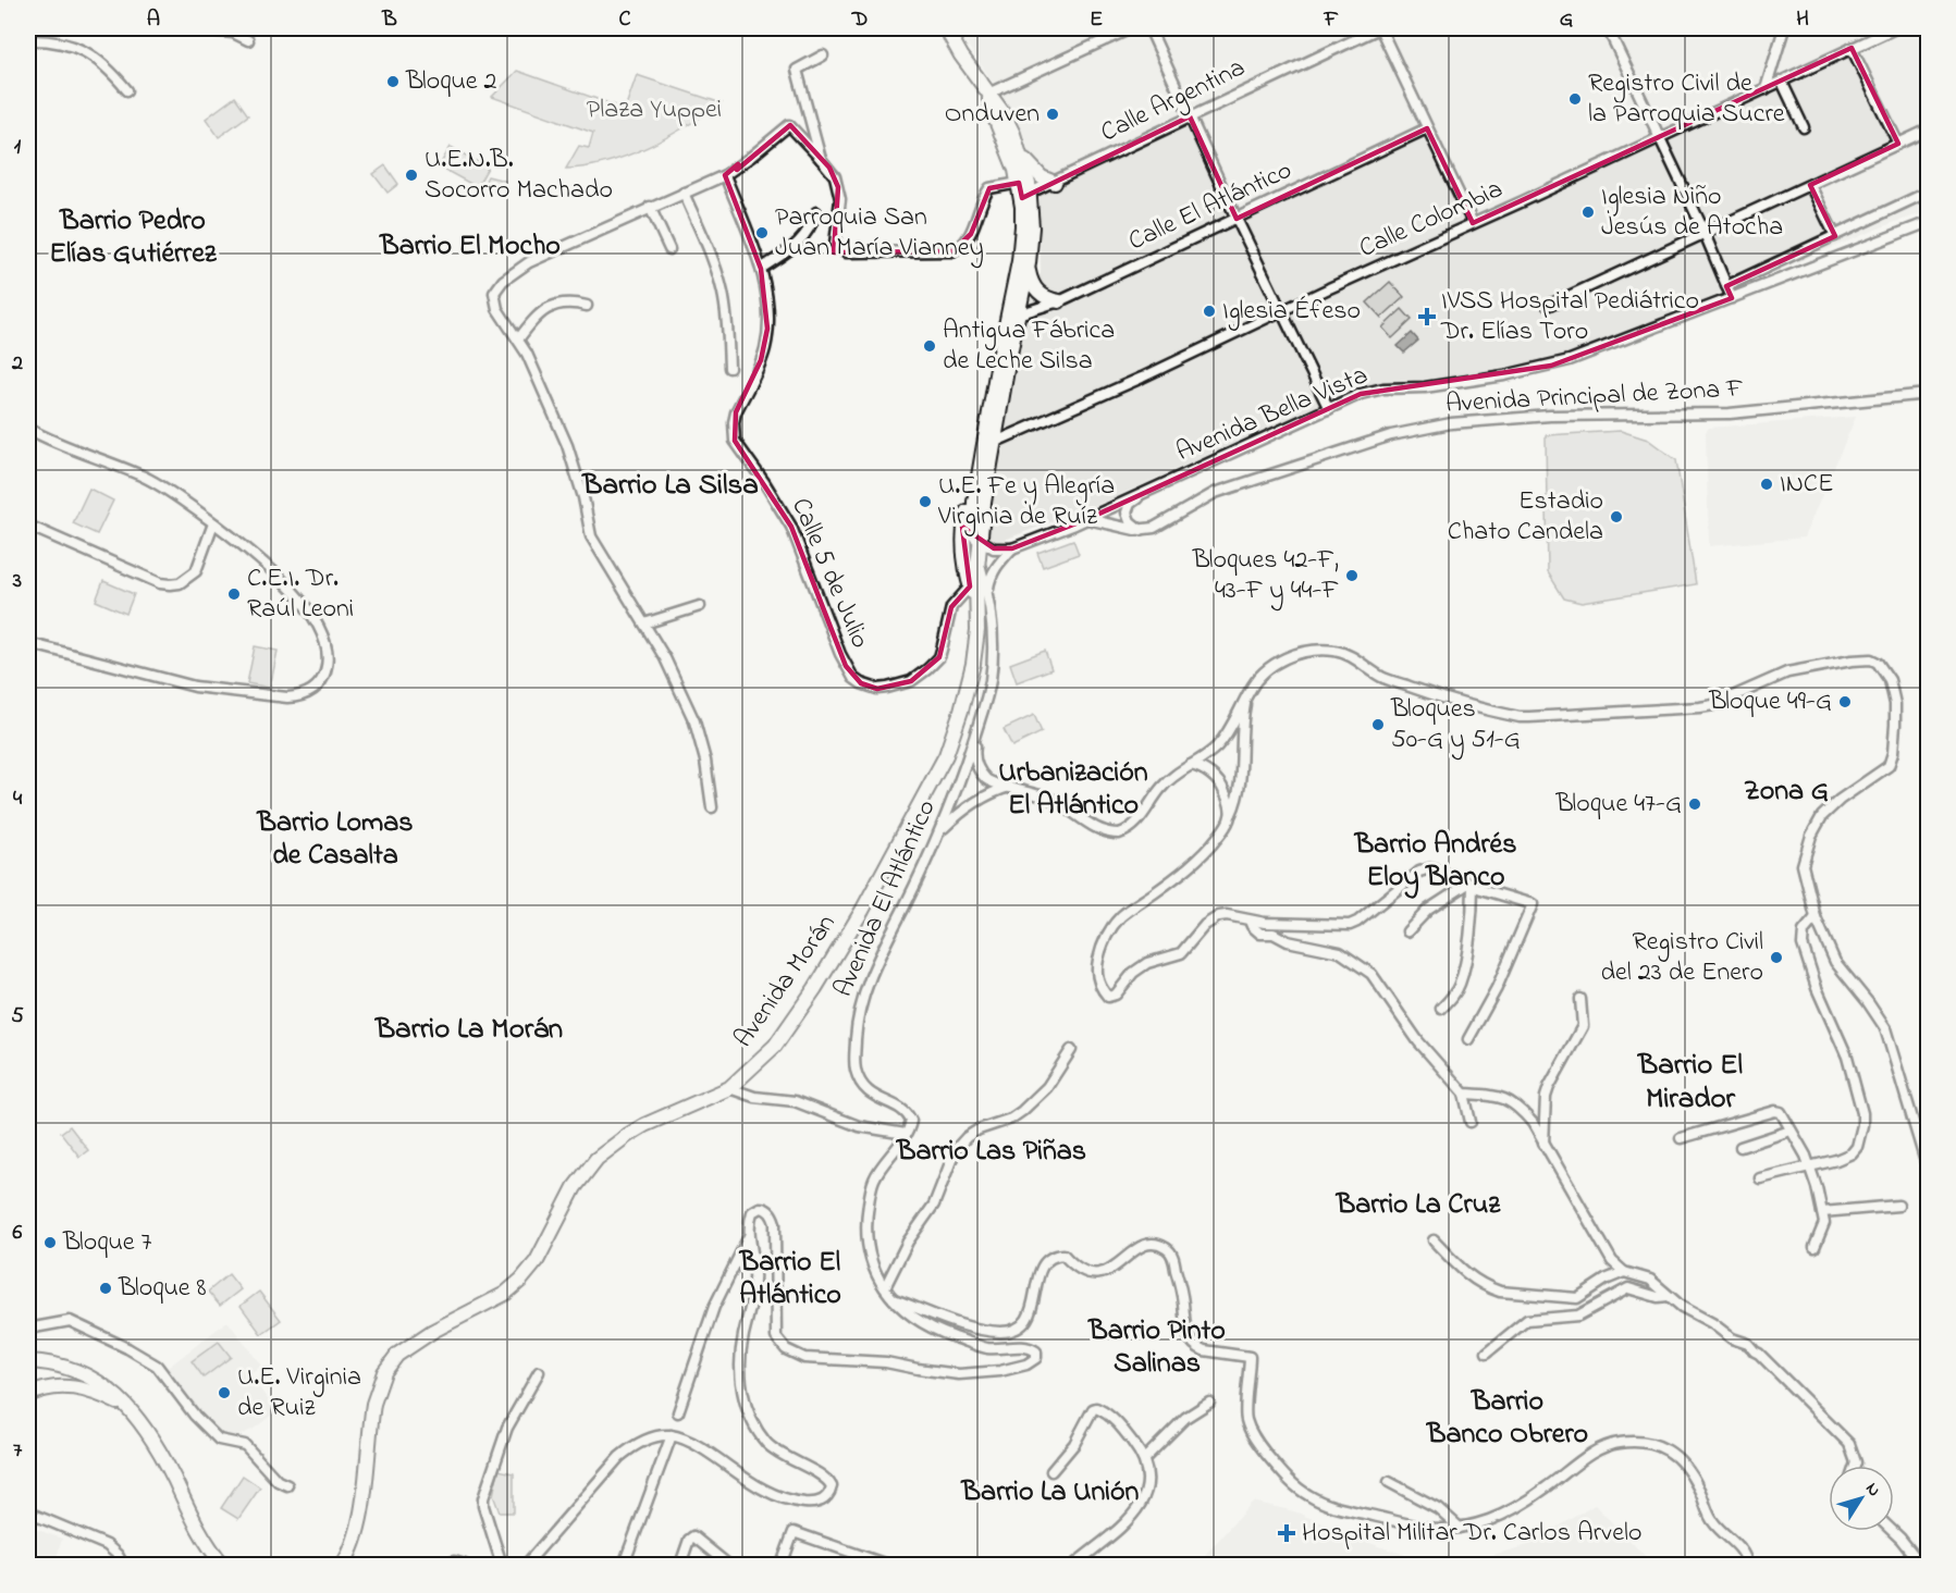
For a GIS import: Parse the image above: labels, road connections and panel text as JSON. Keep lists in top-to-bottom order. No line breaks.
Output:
{"streets":{"main road":["Avenida Morán"],"street":["Calle Argentina","Calle El Atlántico","Calle Colombia","Avenida Principal de Zona F","Avenida Bella Vista","Calle 5 de Julio","Avenida El Atlántico"]},"crossings":[["Avenida Bella Vista","Avenida El Atlántico"],["Calle 5 de Julio","Avenida Morán"],["Avenida El Atlántico","Avenida Morán"]],"districts":["Barrio Pedro Elías Gutiérrez","Barrio El Mocho","Barrio La Silsa","Urbanización El Atlántico","Zona G","Barrio Lomas de Casalta","Barrio Andrés Eloy Blanco","Barrio La Morán","Barrio El Mirador","Barrio Las Piñas","Barrio La Cruz","Barrio El Atlántico","Barrio Pinto Salinas","Barrio Banco Obrero","Barrio La Unión"],"parks":["Plaza Yuppei"],"places":{"other":["Bloque 2","Registro Civil de la Parroquia Sucre","Onduven","U.E.N.B. Socorro Machado","Iglesia Niño Jesús de Atocha","Parroquia San Juan María Vianney","Iglesia Éfeso","Antigua Fábrica de Leche Silsa","INCE","U.E. Fe y Alegría Virginia de Ruíz","Estadio Chato Candela","Bloques 42-F, 43-F y 44-F","C.E.I. Dr. Raúl Leoni","Bloque 49-G","Bloques 50-G y 51-G","Bloque 47-G","Registro Civil del 23 de Enero","Bloque 7","Bloque 8","U.E. Virginia de Ruiz"],"health":["IVSS Hospital Pediátrico Dr. Elías Toro","Hospital Militar Dr. Carlos Arvelo"]},"north":"top right","grid":{"columns":["A","B","C","D","E","F","G","H"],"rows":["1","2","3","4","5","6","7"]}}
